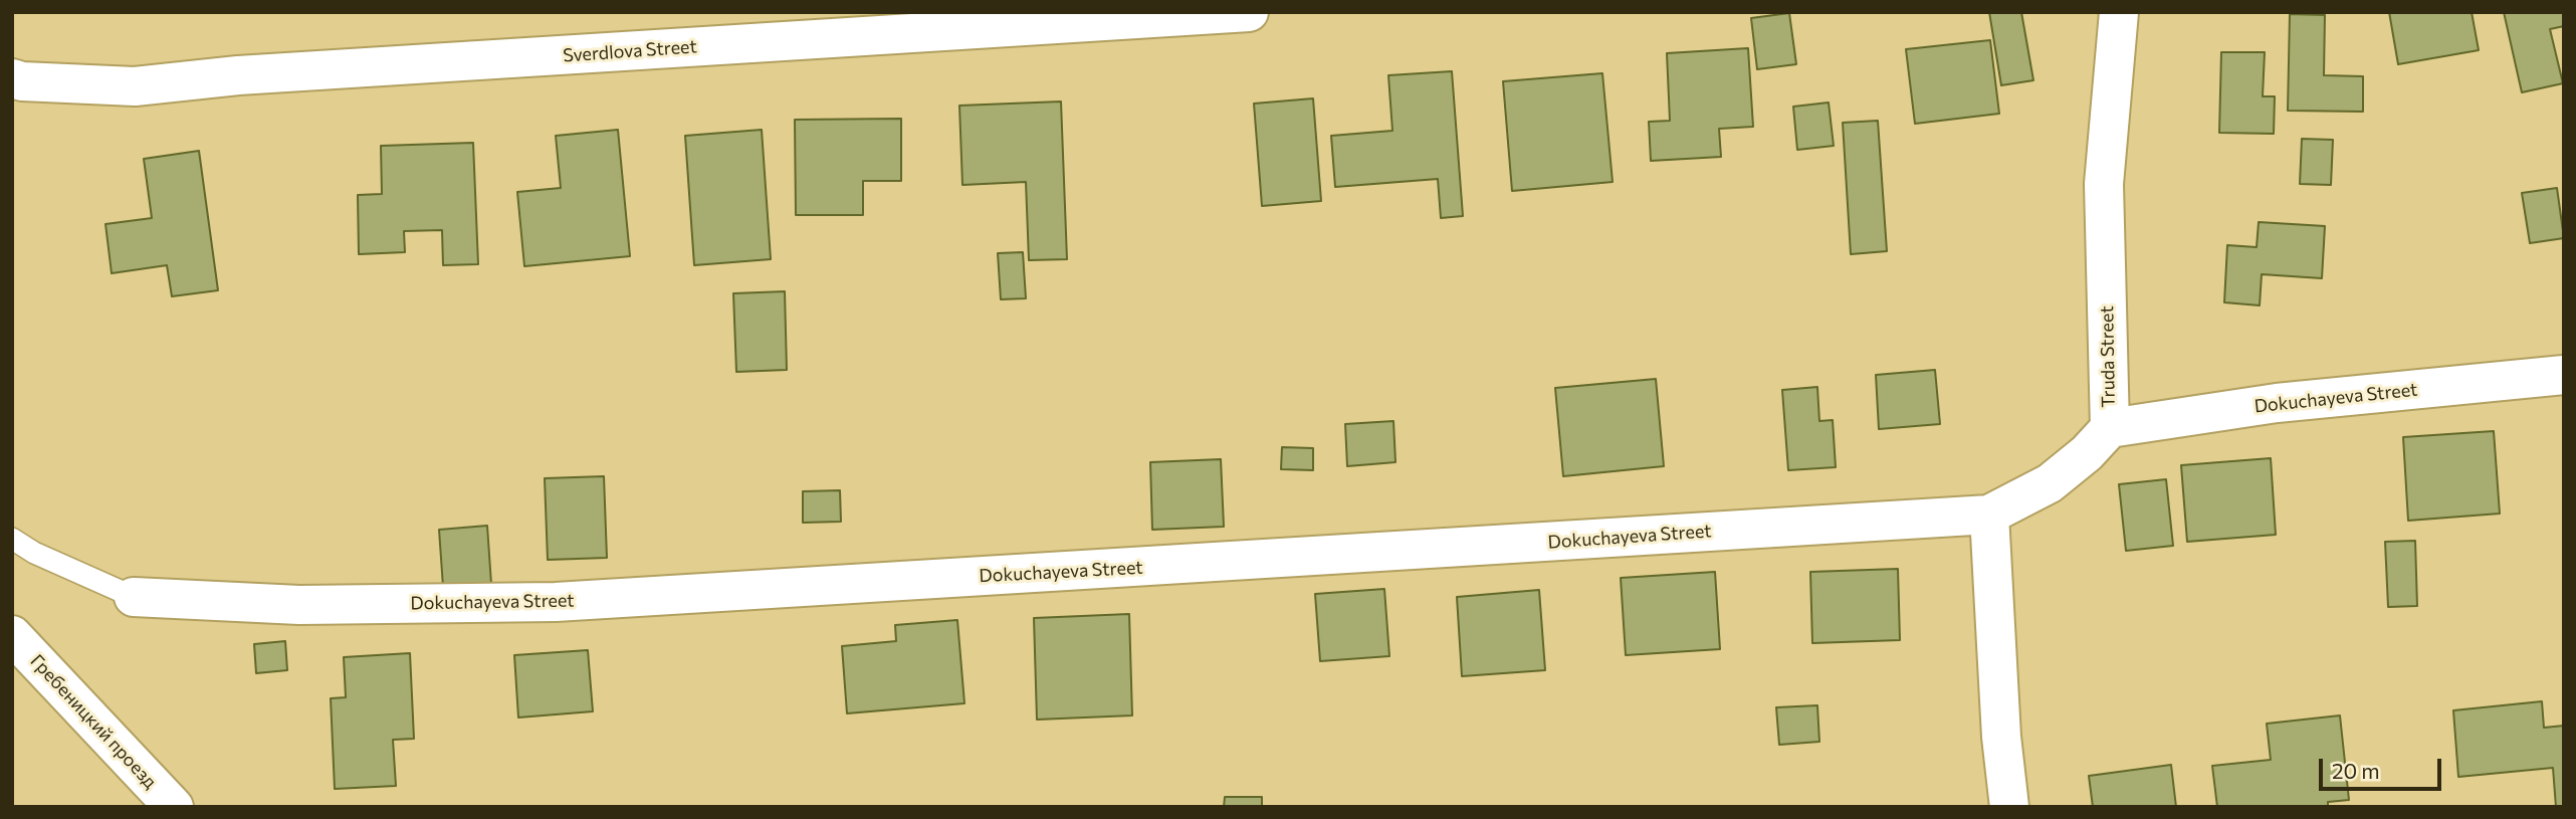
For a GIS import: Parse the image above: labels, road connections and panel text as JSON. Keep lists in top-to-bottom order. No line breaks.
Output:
{"streets":{"street":["Sverdlova Street","Truda Street","Dokuchayeva Street","Гребеницкий проезд"]},"crossings":[["Truda Street","Dokuchayeva Street"]],"scale_bar":"20 m"}
